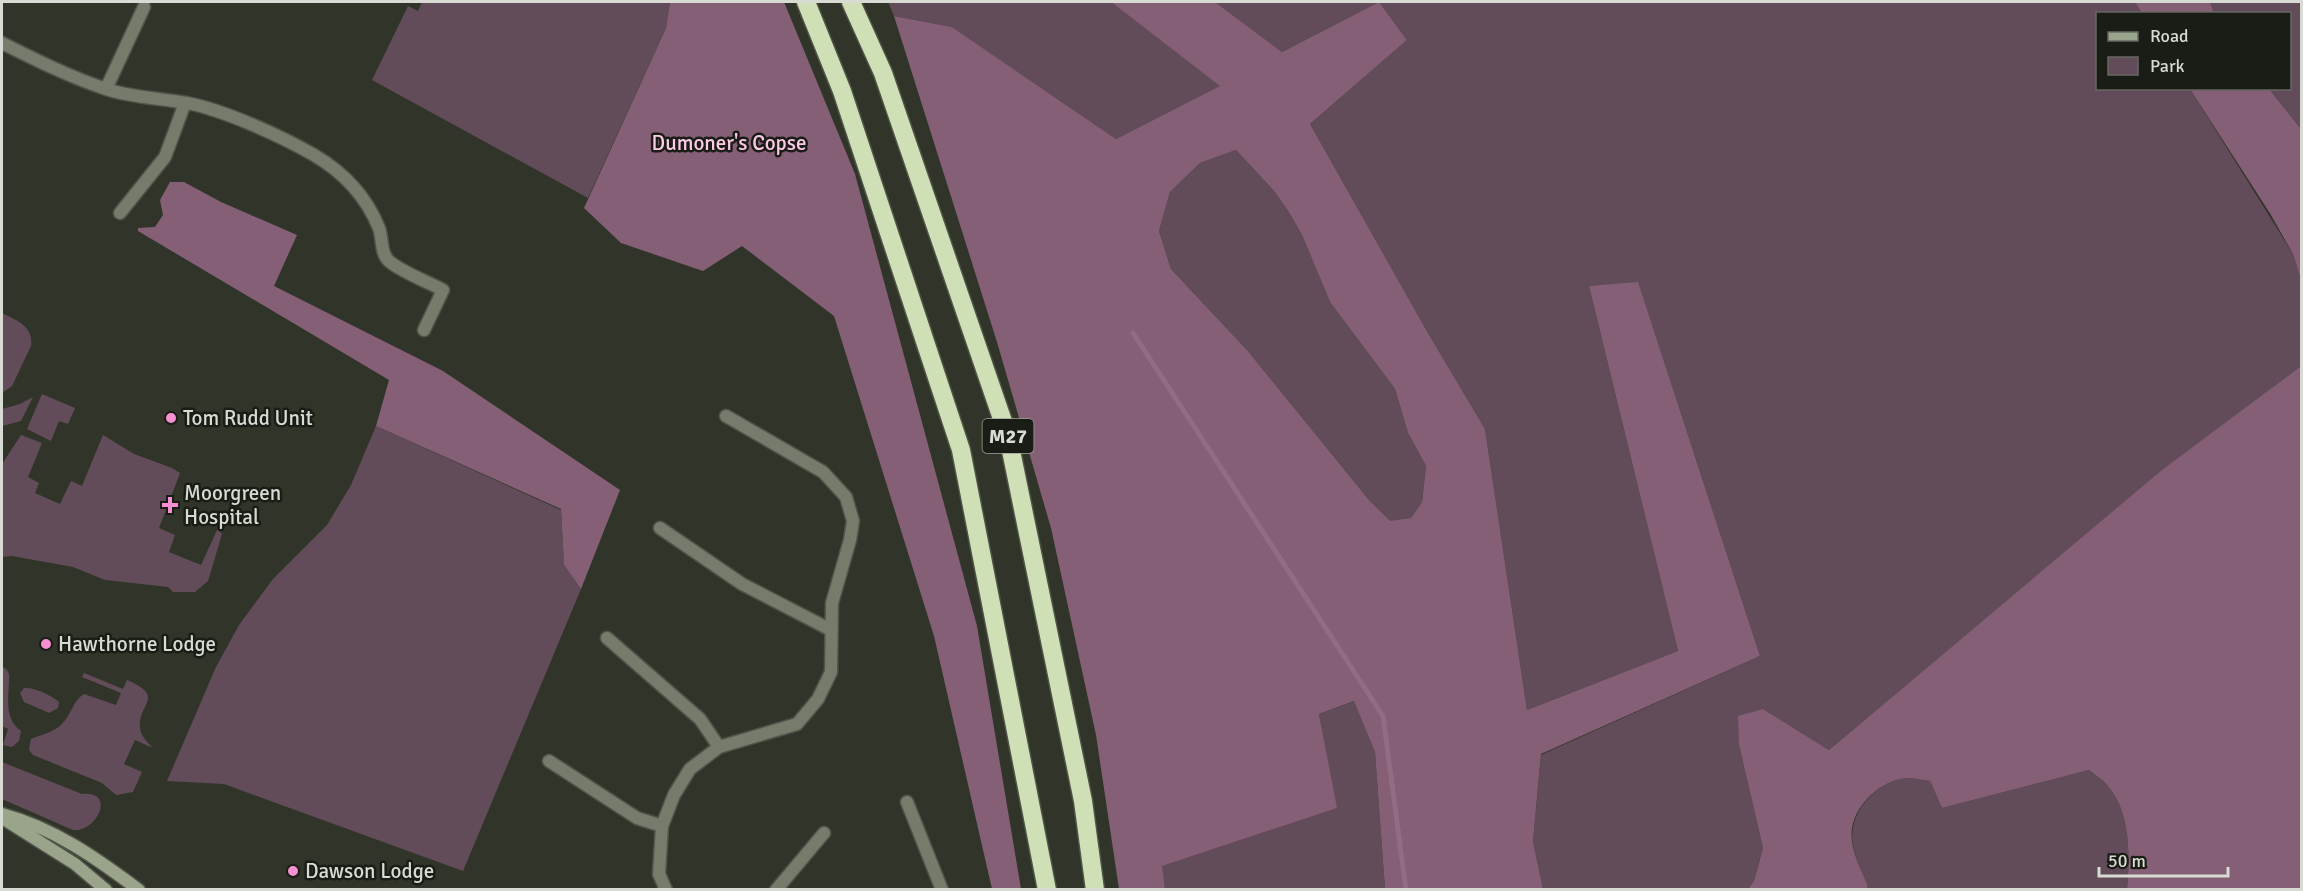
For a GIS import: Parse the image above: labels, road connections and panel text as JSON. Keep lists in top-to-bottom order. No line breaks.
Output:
{"streets":{"highway":["M27"]},"parks":["Dumoner's Copse"],"places":{"other":["Tom Rudd Unit","Hawthorne Lodge","Dawson Lodge"],"health":["Moorgreen Hospital"]},"legend":["Road","Park"],"scale_bar":"50 m"}
